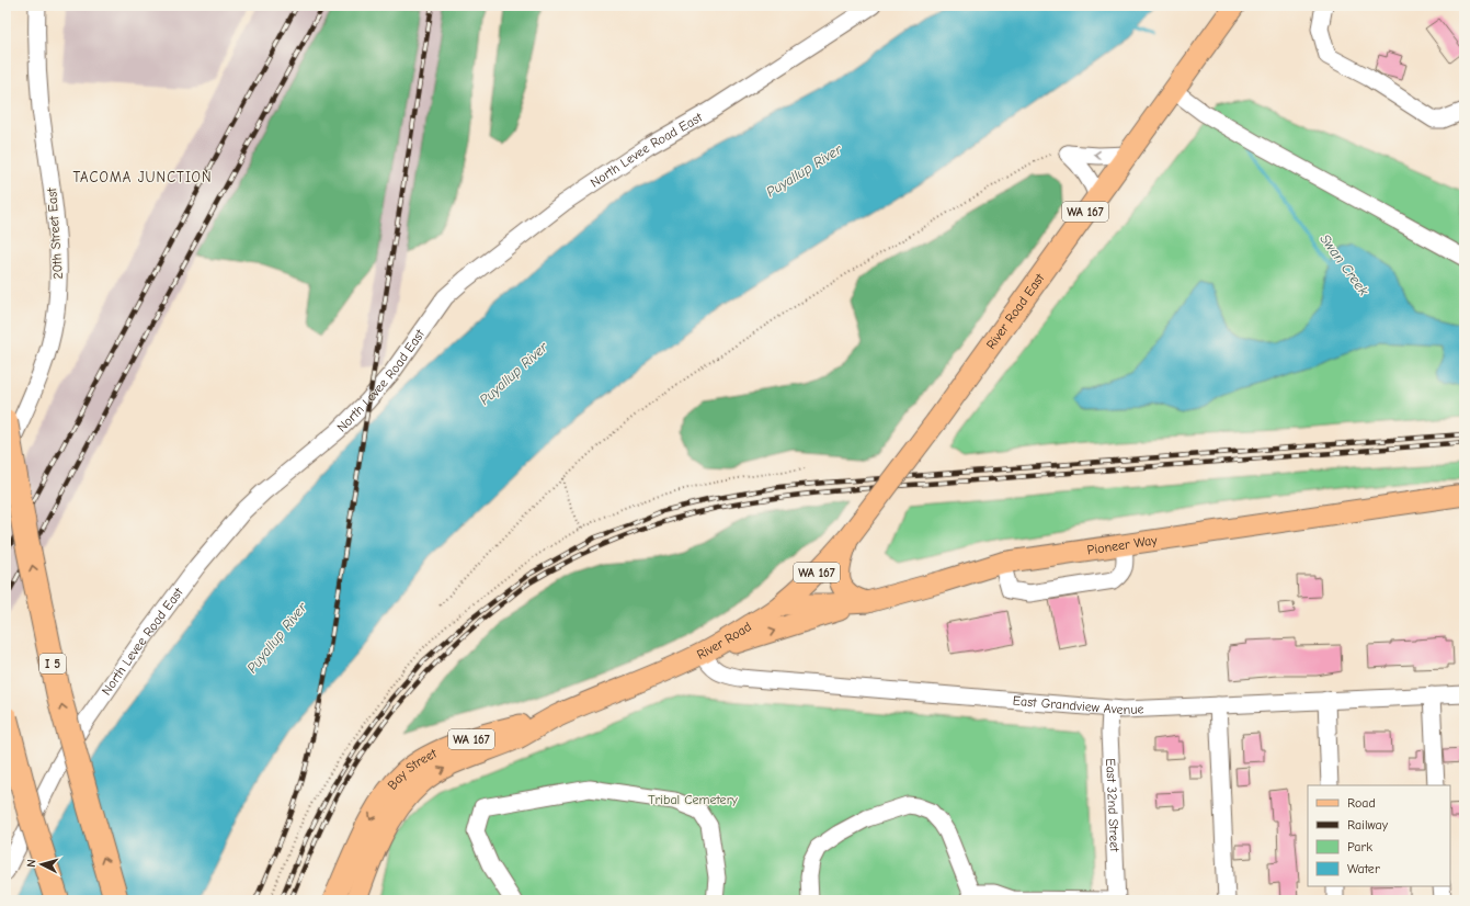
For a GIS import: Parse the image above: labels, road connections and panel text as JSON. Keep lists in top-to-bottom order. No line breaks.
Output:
{"streets":{"highway":["I 5"],"main road":["WA 167","River Road East","Pioneer Way","River Road","Bay Street"],"street":["North Levee Road East","20th Street East","East Grandview Avenue","East 32nd Street"]},"crossings":[["River Road East","Pioneer Way"],["River Road East","River Road"],["Pioneer Way","River Road"],["River Road","East Grandview Avenue"],["River Road","Bay Street"],["East Grandview Avenue","East 32nd Street"]],"districts":["TACOMA JUNCTION"],"water":["Puyallup River","Swan Creek"],"parks":["Tribal Cemetery"],"legend":["Road","Railway","Park","Water"],"north":"left"}
